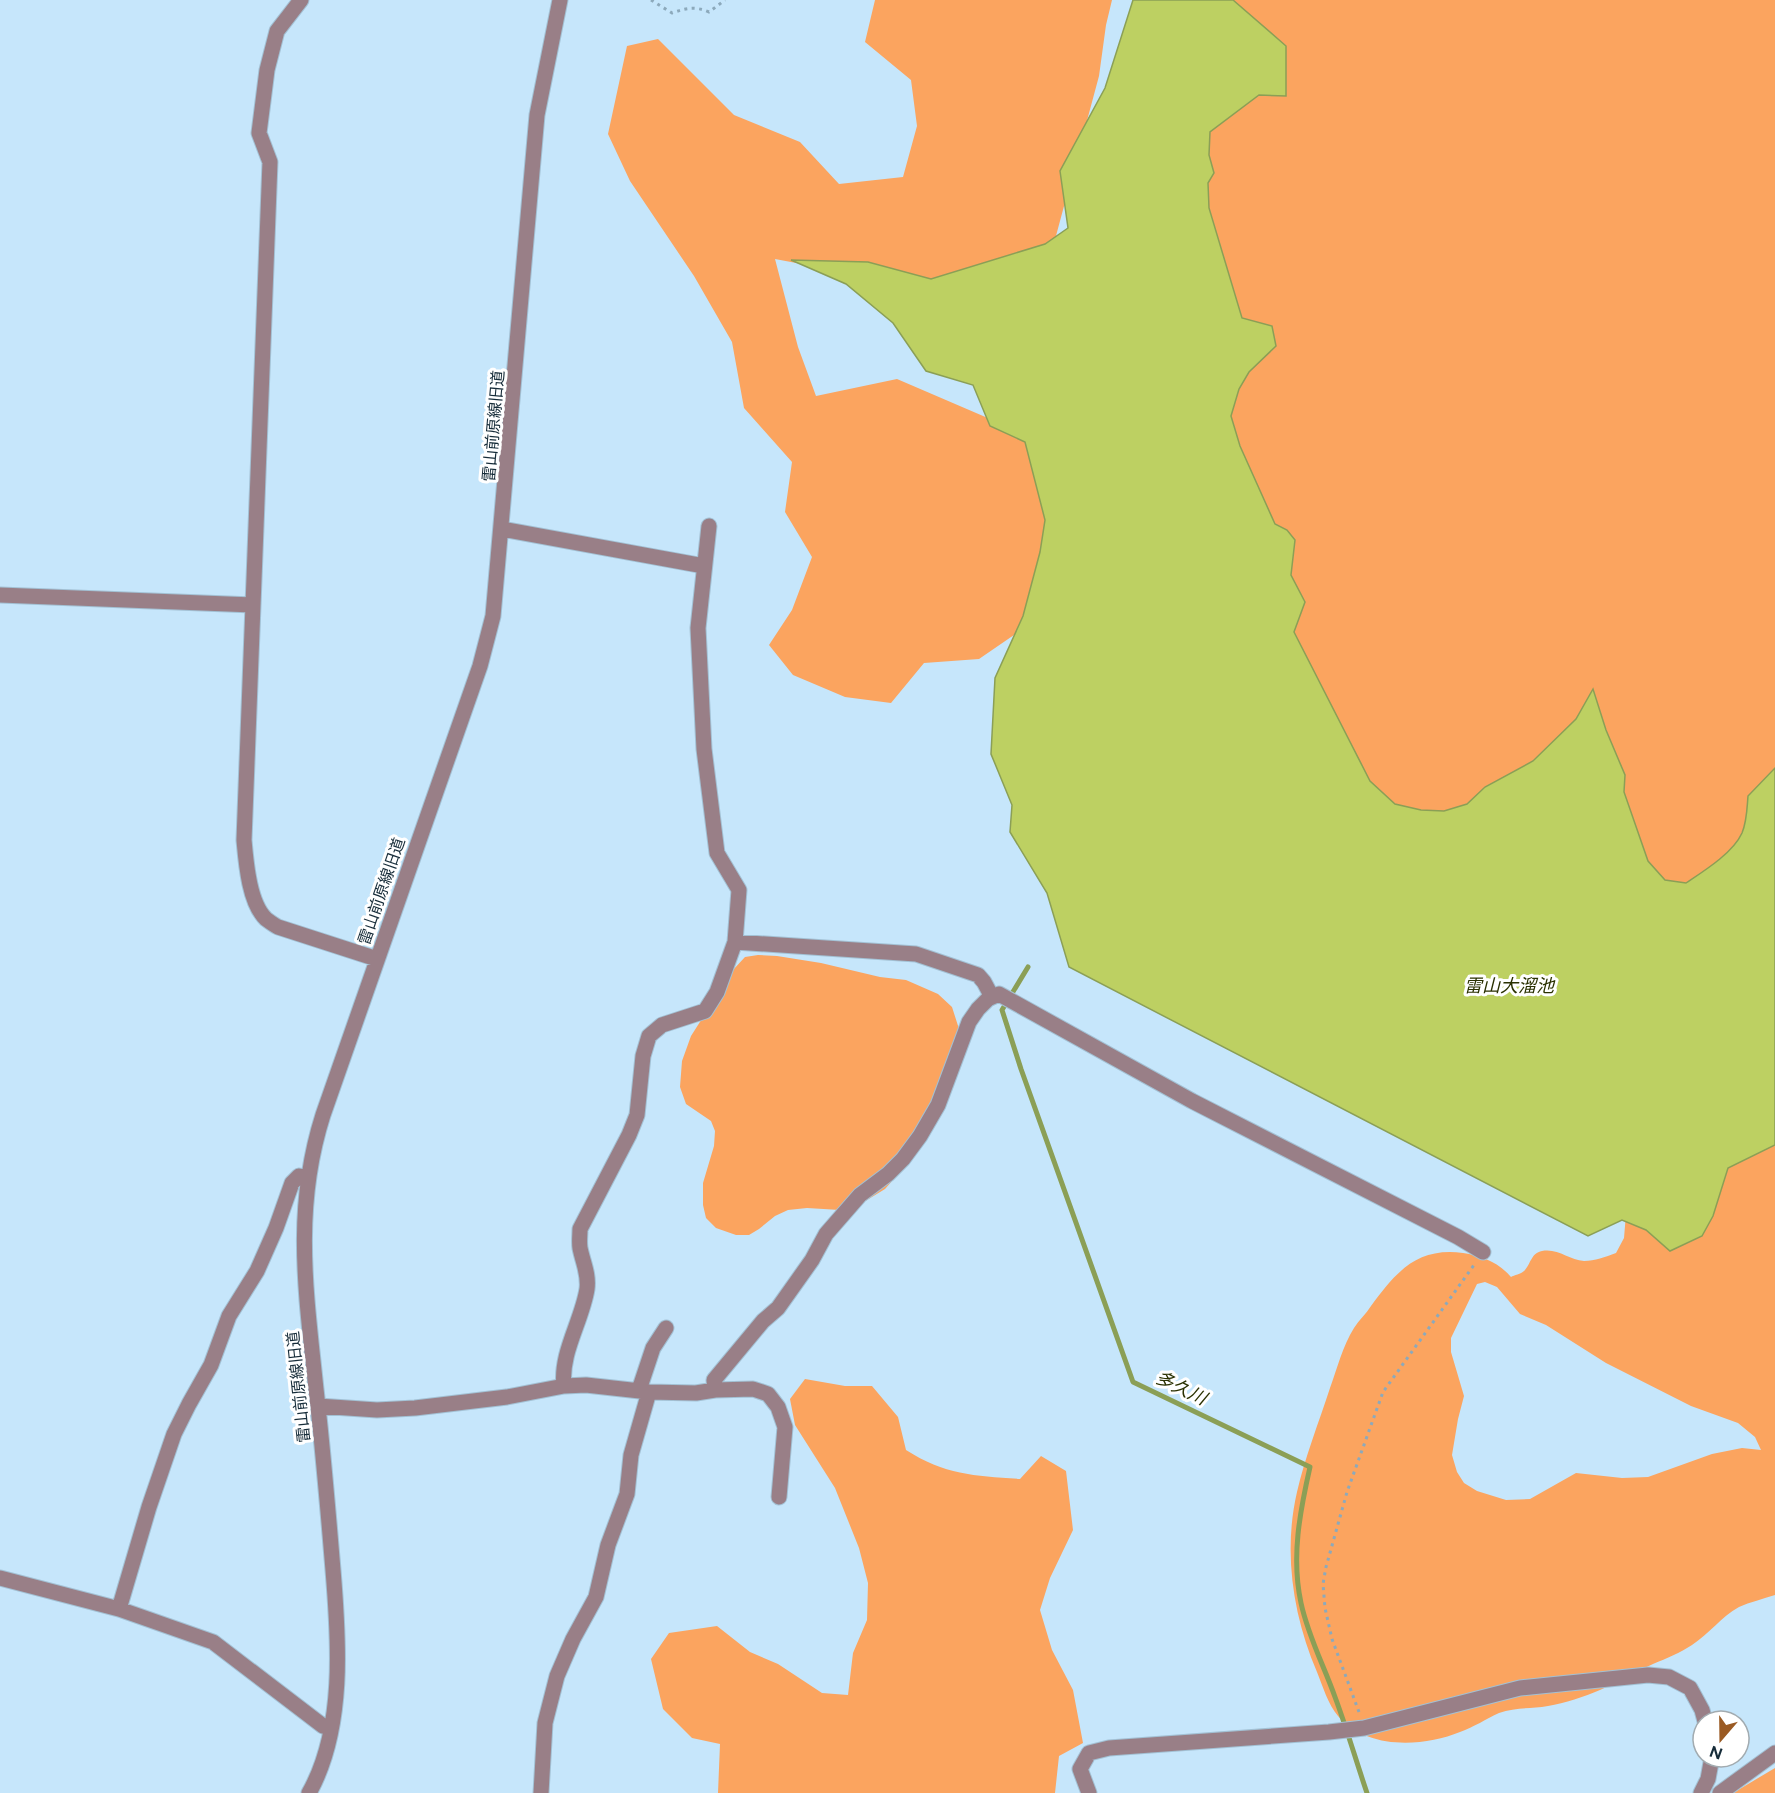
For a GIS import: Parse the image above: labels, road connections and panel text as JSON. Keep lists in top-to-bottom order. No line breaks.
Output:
{"streets":{"street":["雷山前原線旧道"]},"water":["雷山大溜池","多久川"],"north":"bottom"}
